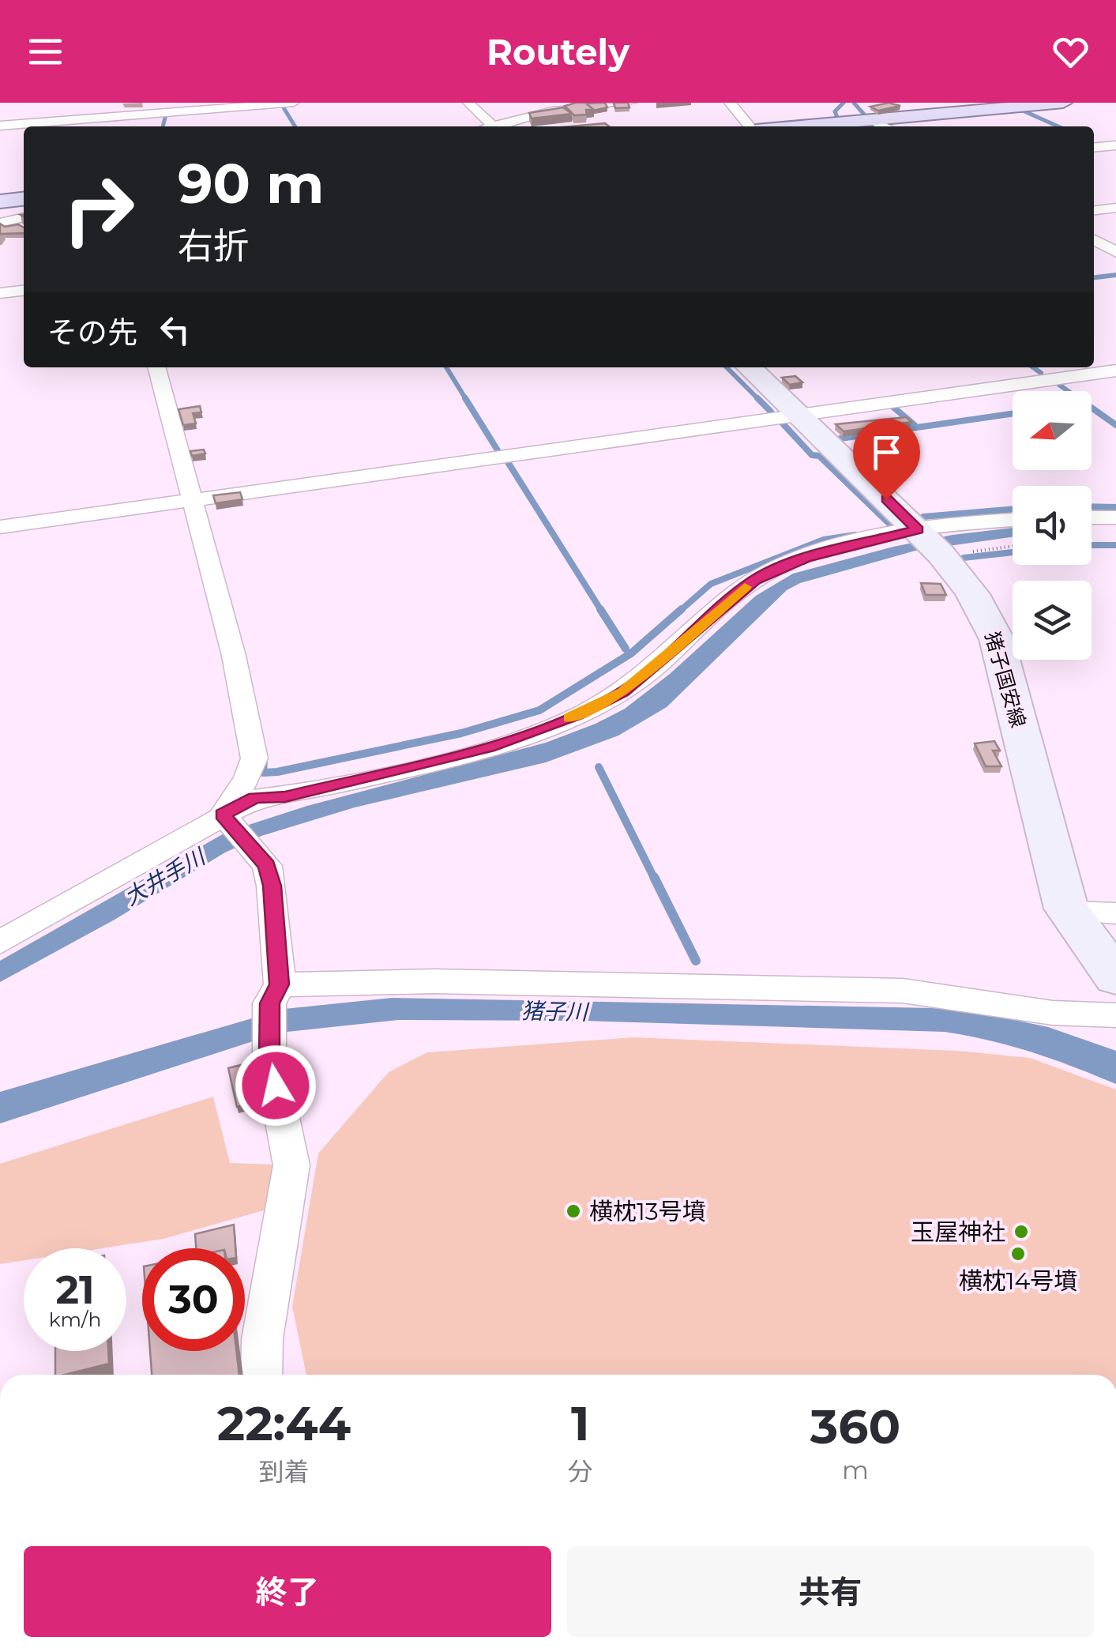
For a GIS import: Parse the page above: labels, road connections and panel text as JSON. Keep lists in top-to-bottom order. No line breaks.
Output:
{"streets":{"main road":["猪子国安線"]},"water":["大井手川","猪子川"],"places":["横枕13号墳","玉屋神社","横枕14号墳"],"north":"left","page":{"header":"Routely","turn":["90 m","右折"],"then":"その先","speed":"21 km/h","limit":"30","eta":["22:44","到着","1","分","360","m"],"buttons":["終了","共有"]}}
